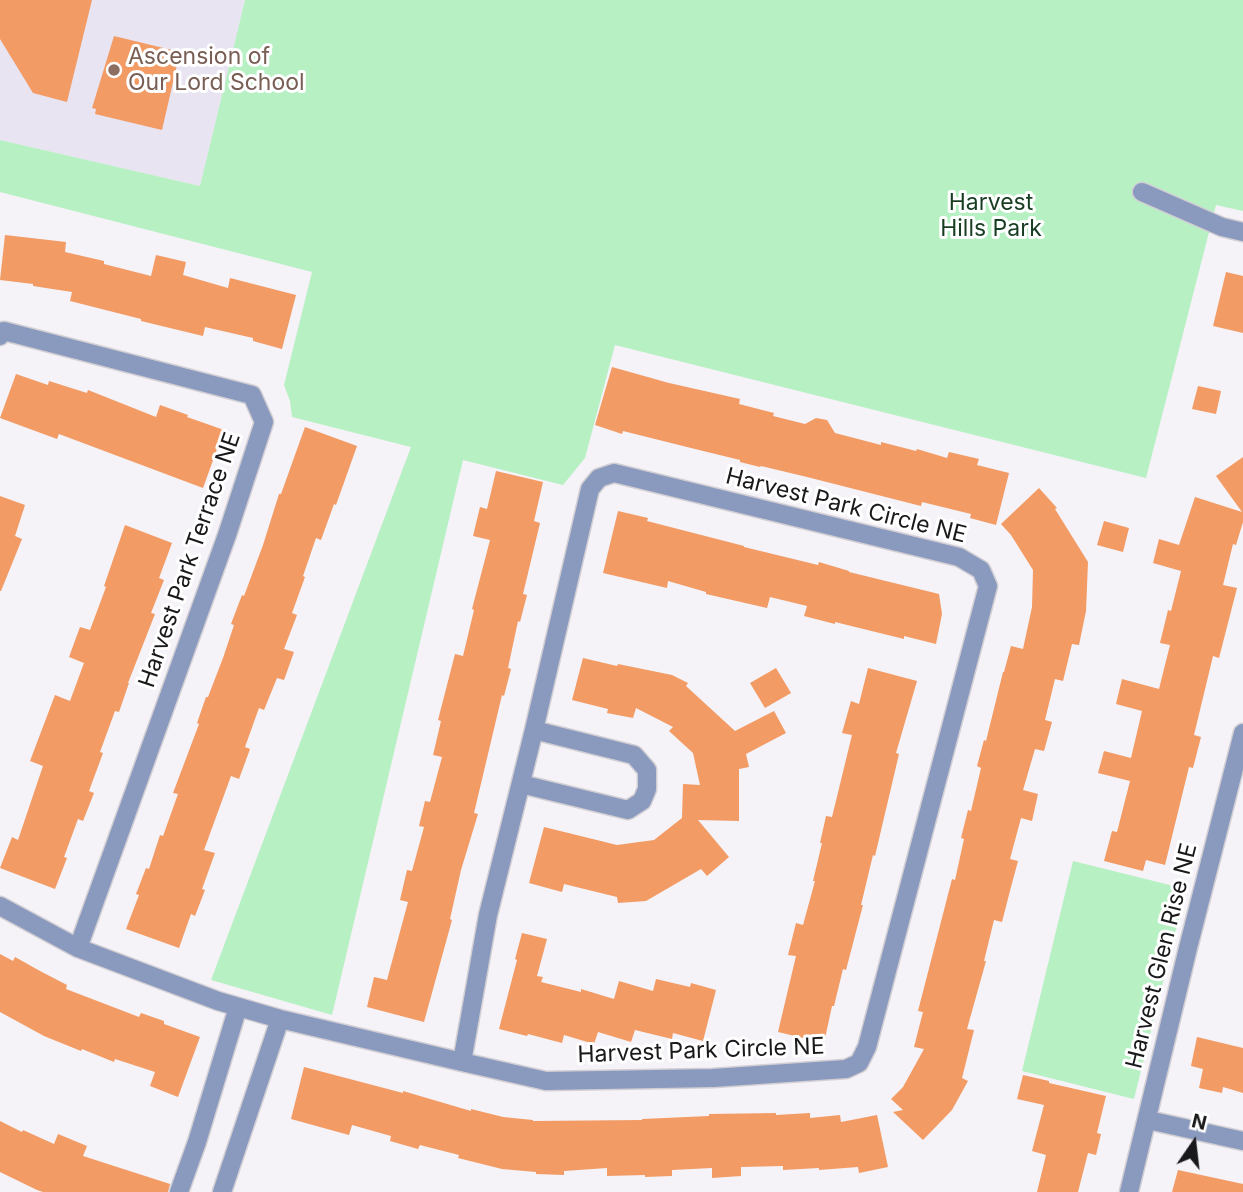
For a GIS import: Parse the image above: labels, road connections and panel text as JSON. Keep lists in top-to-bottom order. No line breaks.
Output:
{"streets":{"street":["Harvest Park Circle NE","Harvest Park Terrace NE","Harvest Glen Rise NE"]},"parks":["Harvest Hills Park"],"places":["Ascension of Our Lord School"],"north":"top"}
